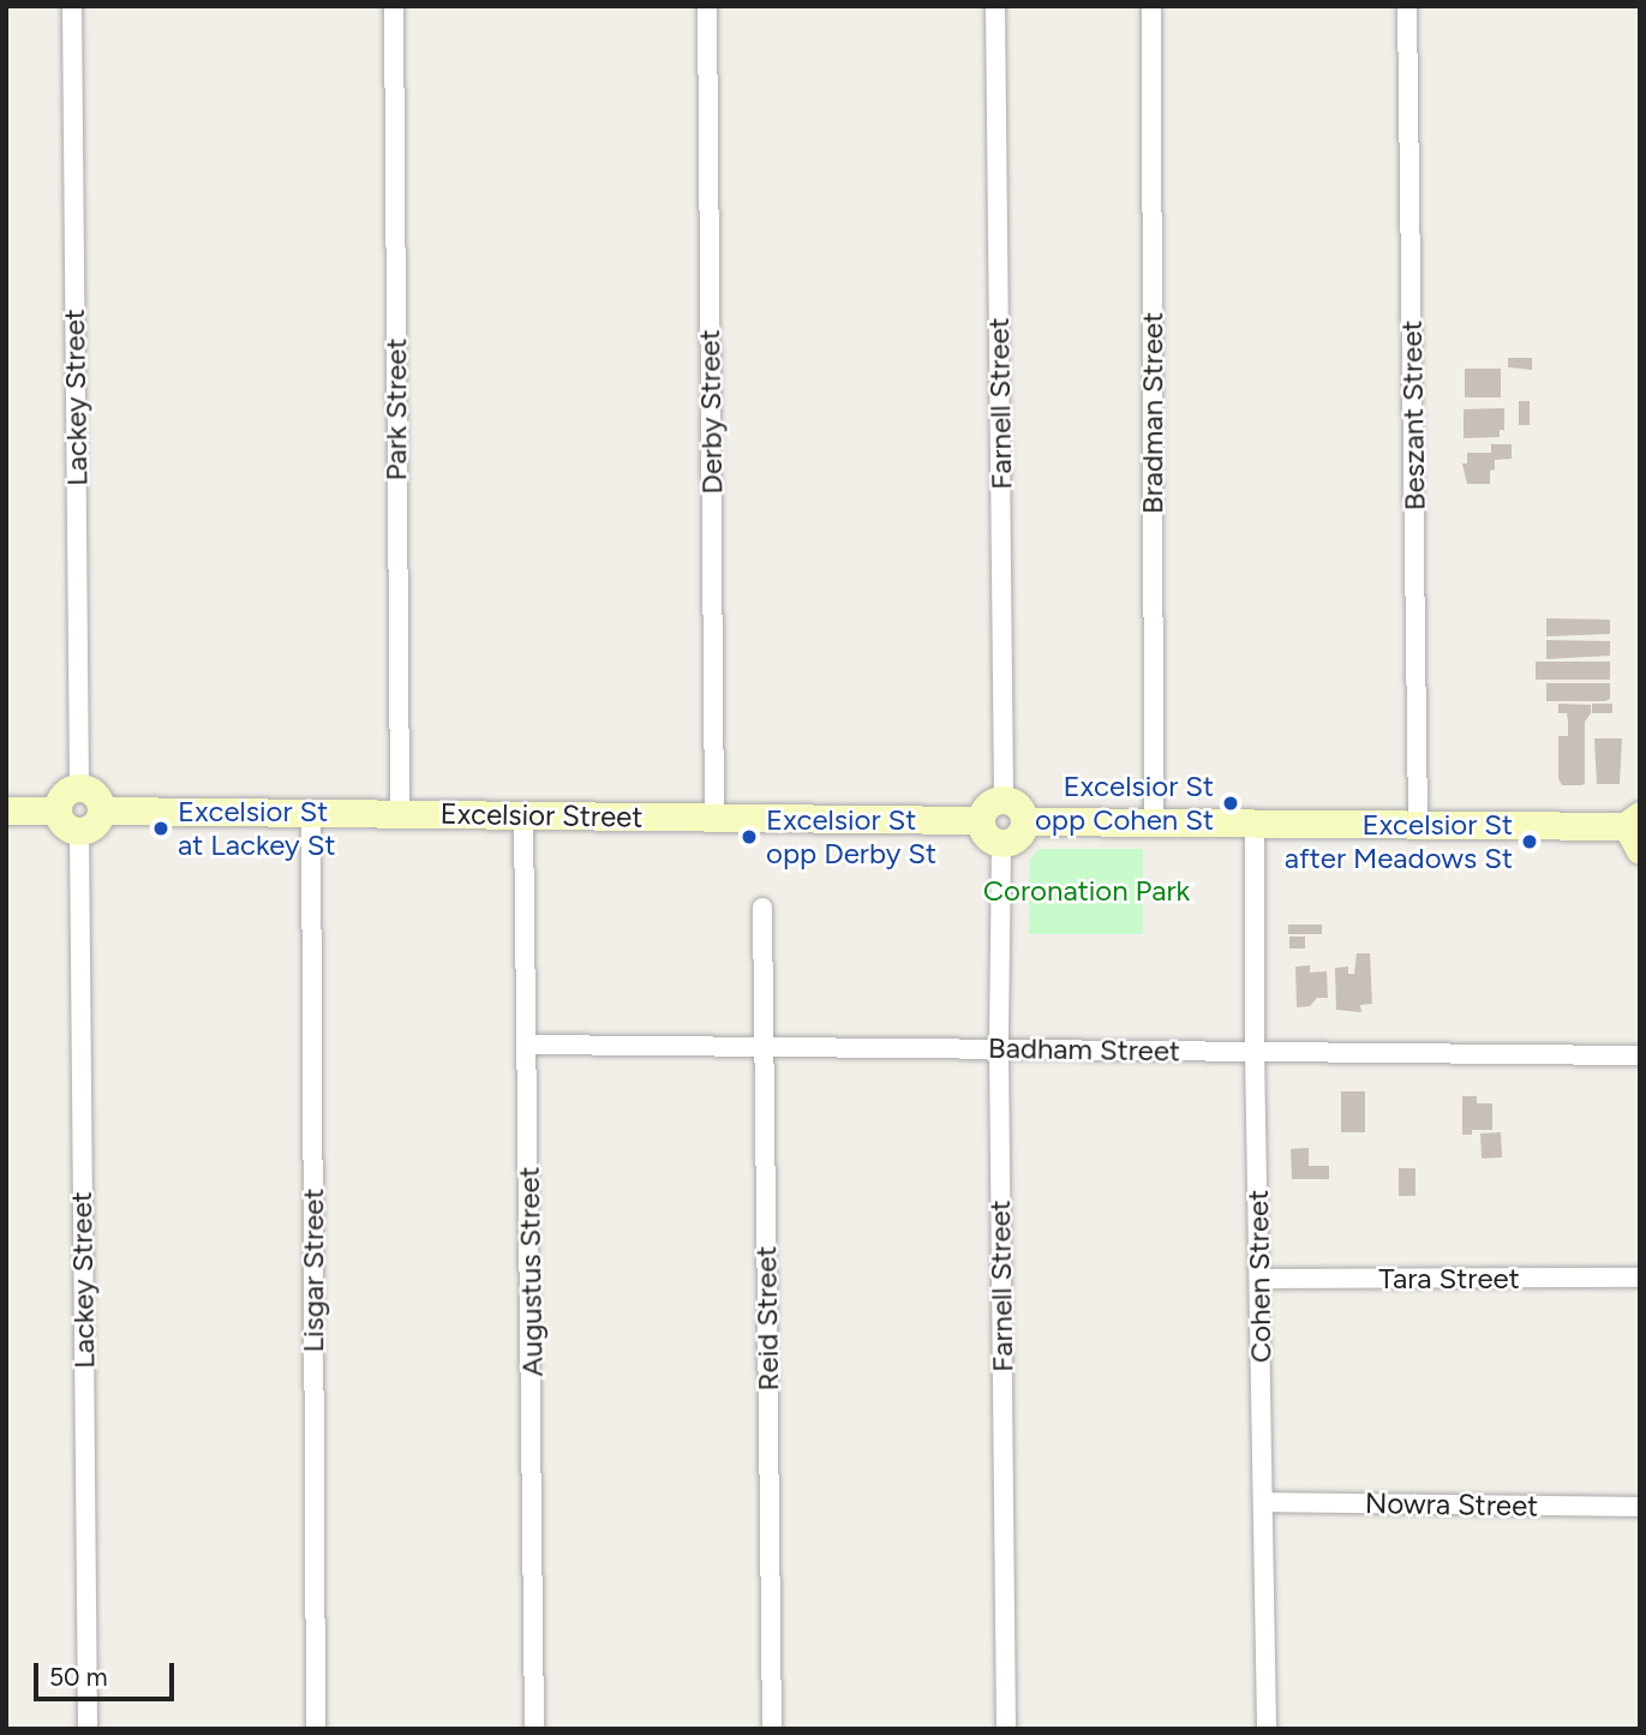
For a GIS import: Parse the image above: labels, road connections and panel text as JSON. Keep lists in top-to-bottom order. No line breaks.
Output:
{"streets":{"street":["Lackey Street","Farnell Street","Park Street","Derby Street","Bradman Street","Beszant Street","Excelsior Street","Badham Street","Lisgar Street","Augustus Street","Cohen Street","Tara Street","Reid Street","Nowra Street"]},"crossings":[["Lackey Street","Excelsior Street"],["Farnell Street","Excelsior Street"],["Farnell Street","Badham Street"],["Park Street","Excelsior Street"],["Derby Street","Excelsior Street"],["Excelsior Street","Lisgar Street"],["Excelsior Street","Augustus Street"],["Badham Street","Augustus Street"],["Badham Street","Cohen Street"],["Badham Street","Reid Street"],["Cohen Street","Tara Street"],["Cohen Street","Nowra Street"]],"parks":["Coronation Park"],"places":["Excelsior St opp Cohen St","Excelsior St at Lackey St","Excelsior St opp Derby St","Excelsior St after Meadows St"],"scale_bar":"50 m"}
